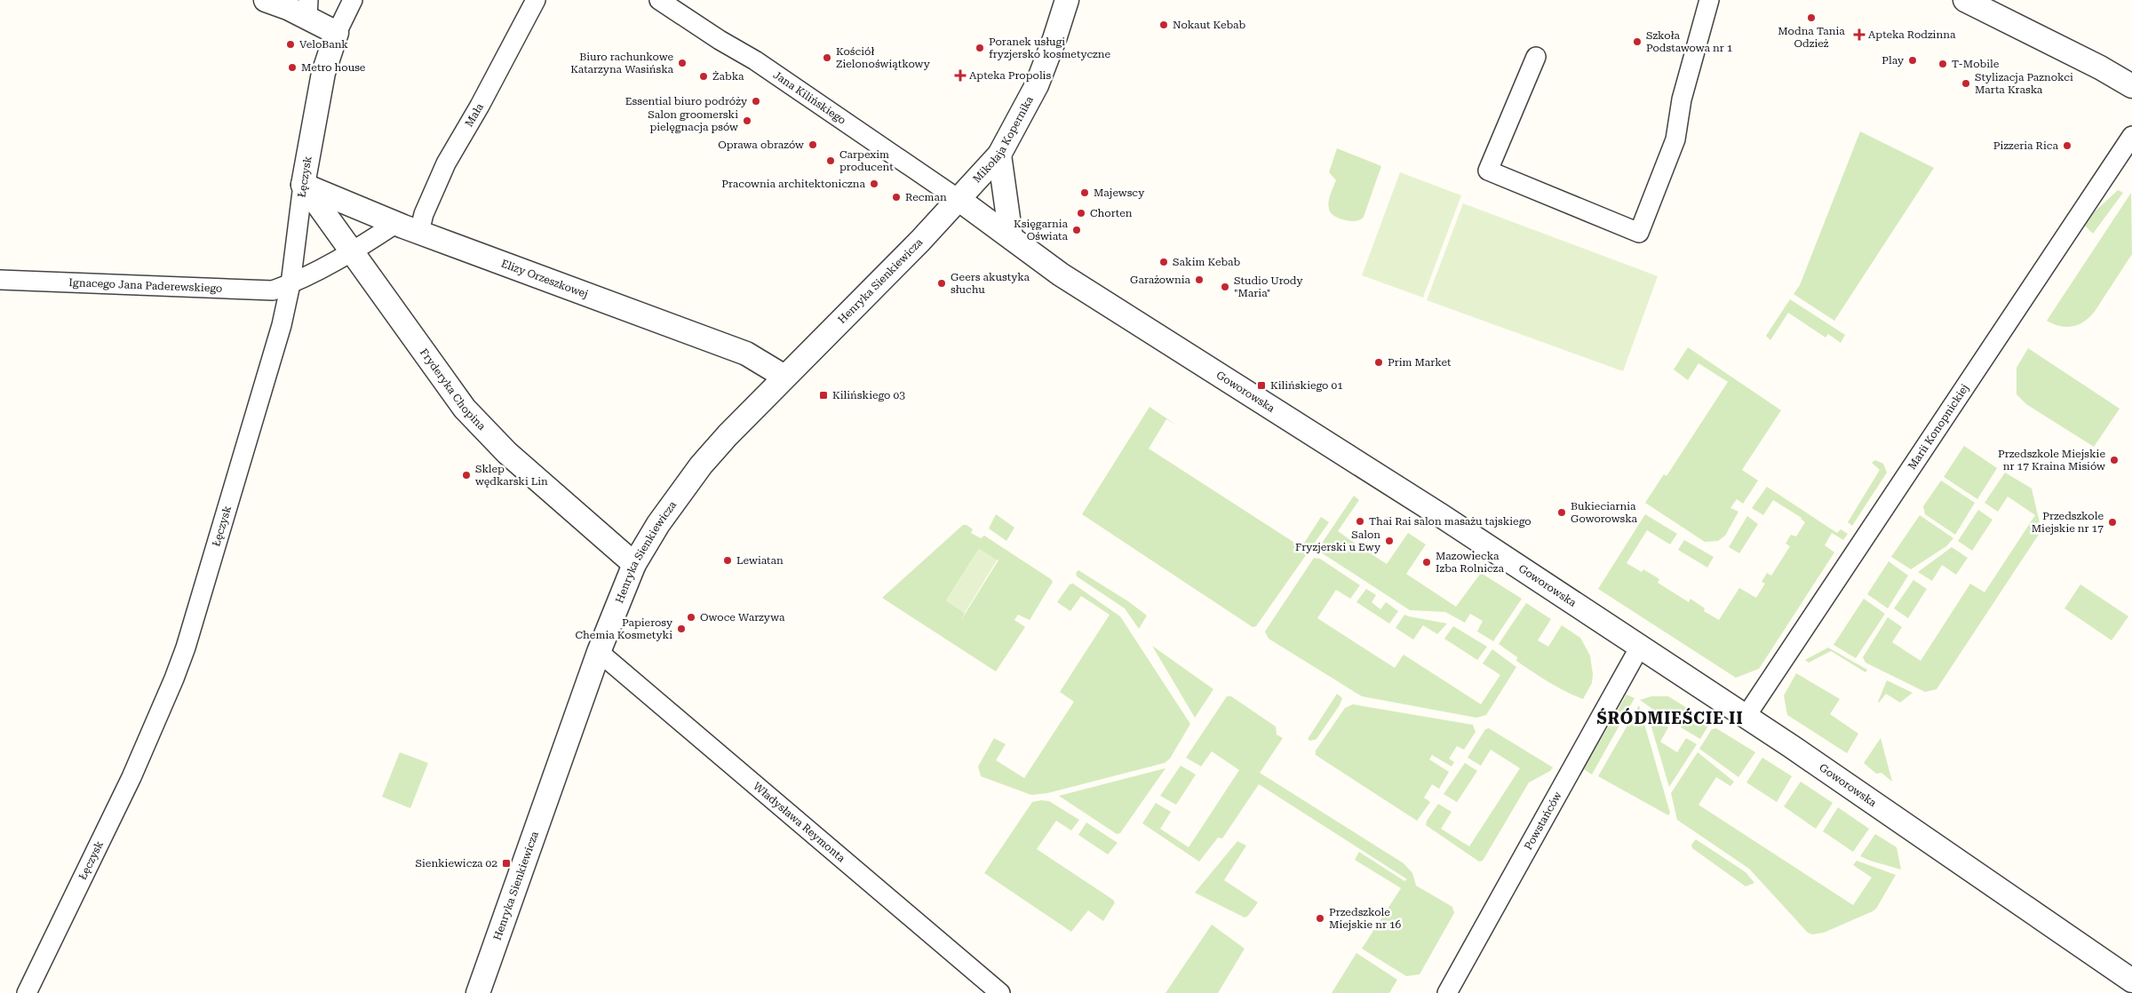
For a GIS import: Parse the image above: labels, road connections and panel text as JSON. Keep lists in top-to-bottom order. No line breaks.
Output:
{"streets":{"street":["Jana Kilińskiego","Mała","Mikołaja Kopernika","Łęczysk","Elizy Orzeszkowej","Henryka Sienkiewicza","Ignacego Jana Paderewskiego","Fryderyka Chopina","Goworowska","Marii Konopnickiej","Powstańców","Władysława Reymonta"]},"crossings":[["Jana Kilińskiego","Mikołaja Kopernika"],["Jana Kilińskiego","Henryka Sienkiewicza"],["Jana Kilińskiego","Goworowska"],["Mała","Elizy Orzeszkowej"],["Mikołaja Kopernika","Henryka Sienkiewicza"],["Mikołaja Kopernika","Goworowska"],["Łęczysk","Elizy Orzeszkowej"],["Łęczysk","Ignacego Jana Paderewskiego"],["Łęczysk","Fryderyka Chopina"],["Elizy Orzeszkowej","Henryka Sienkiewicza"],["Elizy Orzeszkowej","Fryderyka Chopina"],["Henryka Sienkiewicza","Fryderyka Chopina"],["Henryka Sienkiewicza","Goworowska"],["Henryka Sienkiewicza","Władysława Reymonta"],["Goworowska","Marii Konopnickiej"],["Goworowska","Powstańców"]],"districts":["ŚRÓDMIEŚCIE II"],"places":{"other":["Modna Tania Odzież","Nokaut Kebab","Szkoła Podstawowa nr 1","VeloBank","Poranek usługi fryzjersko kosmetyczne","Kościół Zielonoświątkowy","Play","Biuro rachunkowe Katarzyna Wasińska","T-Mobile","Metro house","Żabka","Stylizacja Paznokci Marta Kraska","Essential biuro podróży","Salon groomerski pielęgnacja psów","Oprawa obrazów","Pizzeria Rica","Carpexim producent","Pracownia architektoniczna","Majewscy","Recman","Chorten","Księgarnia Oświata","Sakim Kebab","Garażownia","Geers akustyka słuchu","Studio Urody \"Maria\"","Prim Market","Przedszkole Miejskie nr 17 Kraina Misiów","Sklep wędkarski Lin","Bukieciarnia Goworowska","Thai Rai salon masażu tajskiego","Przedszkole Miejskie nr 17","Salon Fryzjerski u Ewy","Lewiatan","Mazowiecka Izba Rolnicza","Owoce Warzywa","Papierosy Chemia Kosmetyki","Przedszkole Miejskie nr 16"],"health":["Apteka Rodzinna","Apteka Propolis"],"transit":["Kilińskiego 01","Kilińskiego 03","Sienkiewicza 02"]}}
